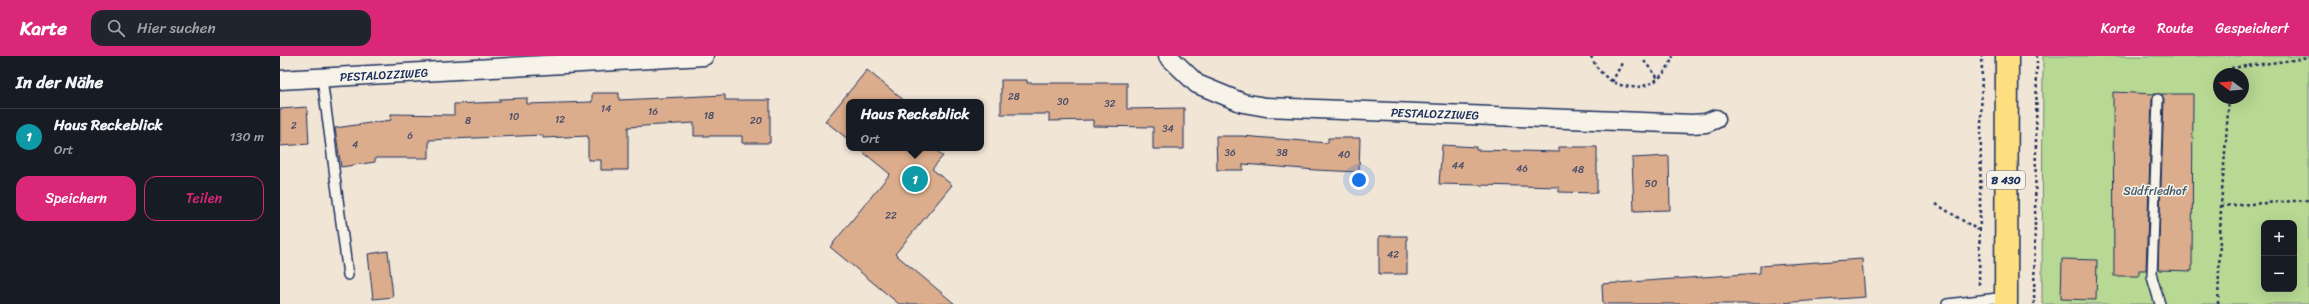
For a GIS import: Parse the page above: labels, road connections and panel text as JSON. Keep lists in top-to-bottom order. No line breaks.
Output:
{"streets":{"main road":["B 430"],"street":["PESTALOZZIWEG"]},"parks":["Südfriedhof"],"house_numbers":["28","30","32","14","16","18","10","12","8","20","2","34","6","4","36","38","40","44","46","48","50","22","42"],"north":"left","page":{"header":"Karte","search":"Hier suchen","nav":["Karte","Route","Gespeichert"],"heading":"In der Nähe","popup":["Haus Reckeblick","Ort"],"list":[{"mark":"1","name":"Haus Reckeblick","note":"Ort","value":"130 m"}],"buttons":["Speichern","Teilen"],"pins":"1","map_buttons":["+","−"]}}
